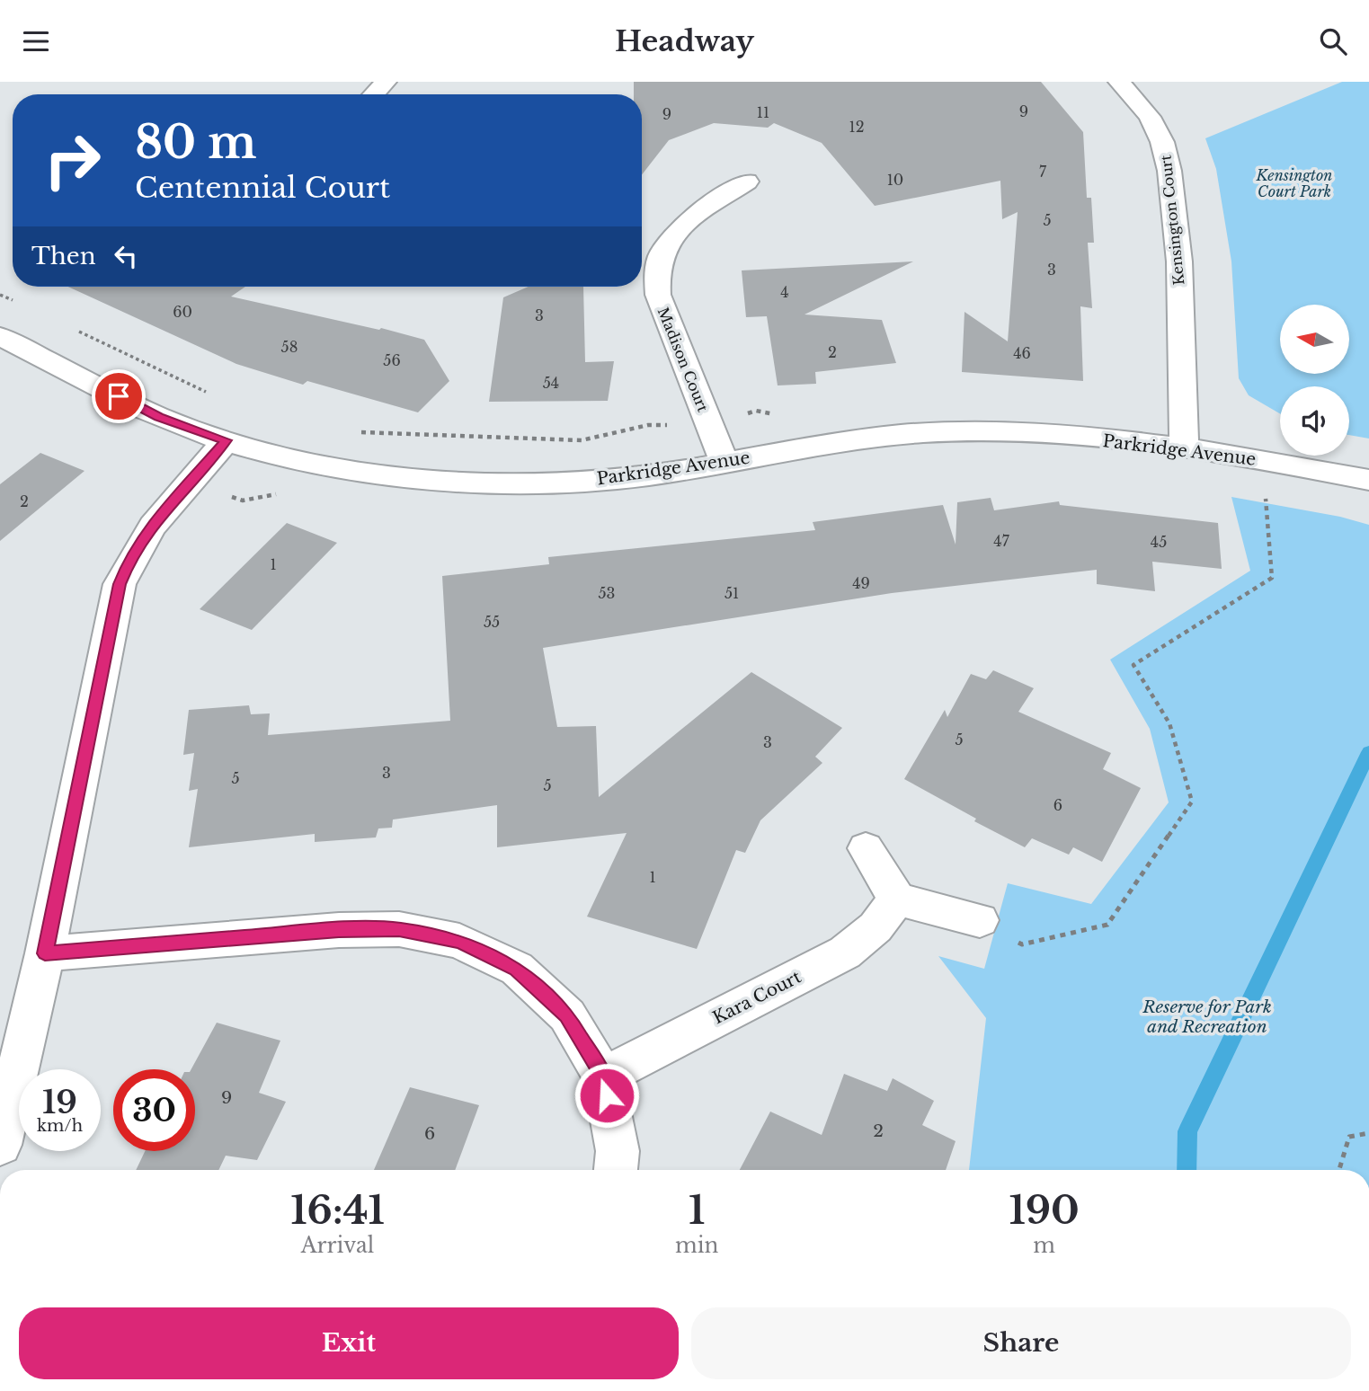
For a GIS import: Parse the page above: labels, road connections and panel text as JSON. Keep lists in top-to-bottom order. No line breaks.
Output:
{"streets":{"street":["Kensington Court","Madison Court","Parkridge Avenue","Kara Court"]},"crossings":[["Kensington Court","Parkridge Avenue"],["Madison Court","Parkridge Avenue"]],"parks":["Kensington Court Park","Reserve for Park and Recreation"],"house_numbers":["9","11","9","12","7","10","5","3","4","60","3","58","2","46","56","54","2","47","45","1","49","53","51","55","5","3","3","5","5","6","1","9","2","6"],"north":"left","page":{"header":"Headway","turn":["80 m","Centennial Court"],"then":"Then","speed":"19 km/h","limit":"30","eta":["16:41","Arrival","1","min","190","m"],"buttons":["Exit","Share"]}}
